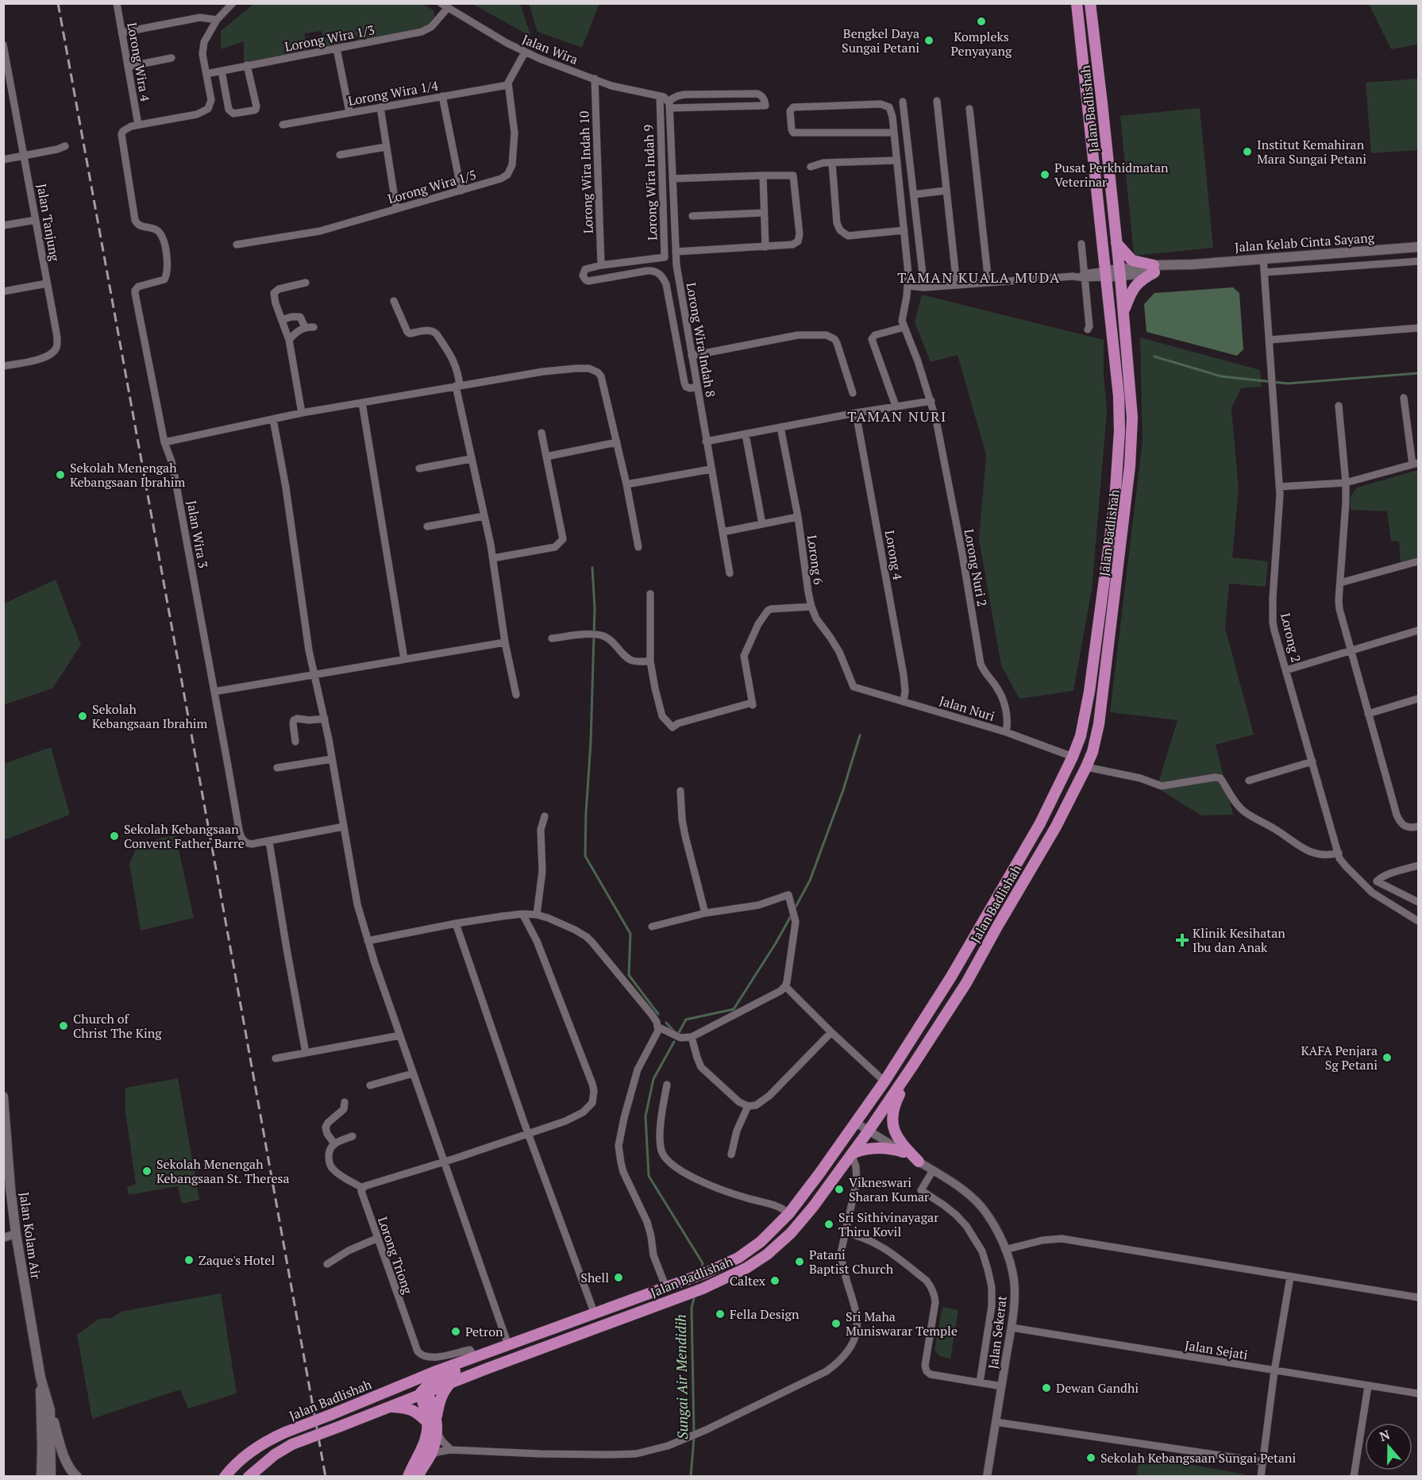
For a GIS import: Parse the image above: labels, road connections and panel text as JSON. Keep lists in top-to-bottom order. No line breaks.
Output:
{"streets":{"main road":["Jalan Badlishah","Jalan Kelab Cinta Sayang","Jalan Kolam Air"],"street":["Lorong Wira 1/3","Jalan Wira","Lorong Wira 4","Lorong Wira 1/4","Lorong Wira Indah 10","Lorong Wira Indah 9","Lorong Wira 1/5","Jalan Tanjung","Lorong Wira Indah 8","Jalan Wira 3","Lorong 4","Lorong 6","Lorong Nuri 2","Lorong 2","Jalan Nuri","Lorong Triong","Jalan Sekerat","Jalan Sejati"]},"crossings":[["Lorong Wira 1/3","Jalan Wira"],["Lorong Wira 1/3","Jalan Wira 3"],["Jalan Wira","Lorong Wira Indah 10"],["Jalan Wira","Lorong Wira Indah 9"],["Jalan Wira","Lorong Wira Indah 8"],["Lorong Wira 4","Jalan Wira 3"],["Lorong Wira 1/4","Lorong Wira 1/5"],["Jalan Badlishah","Jalan Kelab Cinta Sayang"],["Jalan Badlishah","Jalan Nuri"],["Jalan Badlishah","Lorong Triong"],["Jalan Badlishah","Jalan Sekerat"],["Lorong Wira Indah 10","Lorong Wira Indah 9"],["Lorong Wira Indah 9","Lorong Wira Indah 8"],["Jalan Kelab Cinta Sayang","Lorong 2"],["Lorong 4","Jalan Nuri"],["Lorong 6","Jalan Nuri"],["Lorong Nuri 2","Jalan Nuri"],["Jalan Sekerat","Jalan Sejati"]],"districts":["TAMAN KUALA MUDA","TAMAN NURI"],"water":["Sungai Air Mendidih"],"places":{"other":["Kompleks Penyayang","Bengkel Daya Sungai Petani","Institut Kemahiran Mara Sungai Petani","Pusat Perkhidmatan Veterinar","Sekolah Menengah Kebangsaan Ibrahim","Sekolah Kebangsaan Ibrahim","Sekolah Kebangsaan Convent Father Barre","Church of Christ The King","KAFA Penjara Sg Petani","Sekolah Menengah Kebangsaan St. Theresa","Vikneswari Sharan Kumar","Sri Sithivinayagar Thiru Kovil","Zaque's Hotel","Patani Baptist Church","Shell","Caltex","Fella Design","Sri Maha Muniswarar Temple","Petron","Dewan Gandhi","Sekolah Kebangsaan Sungai Petani"],"health":["Klinik Kesihatan Ibu dan Anak"]},"north":"top"}
